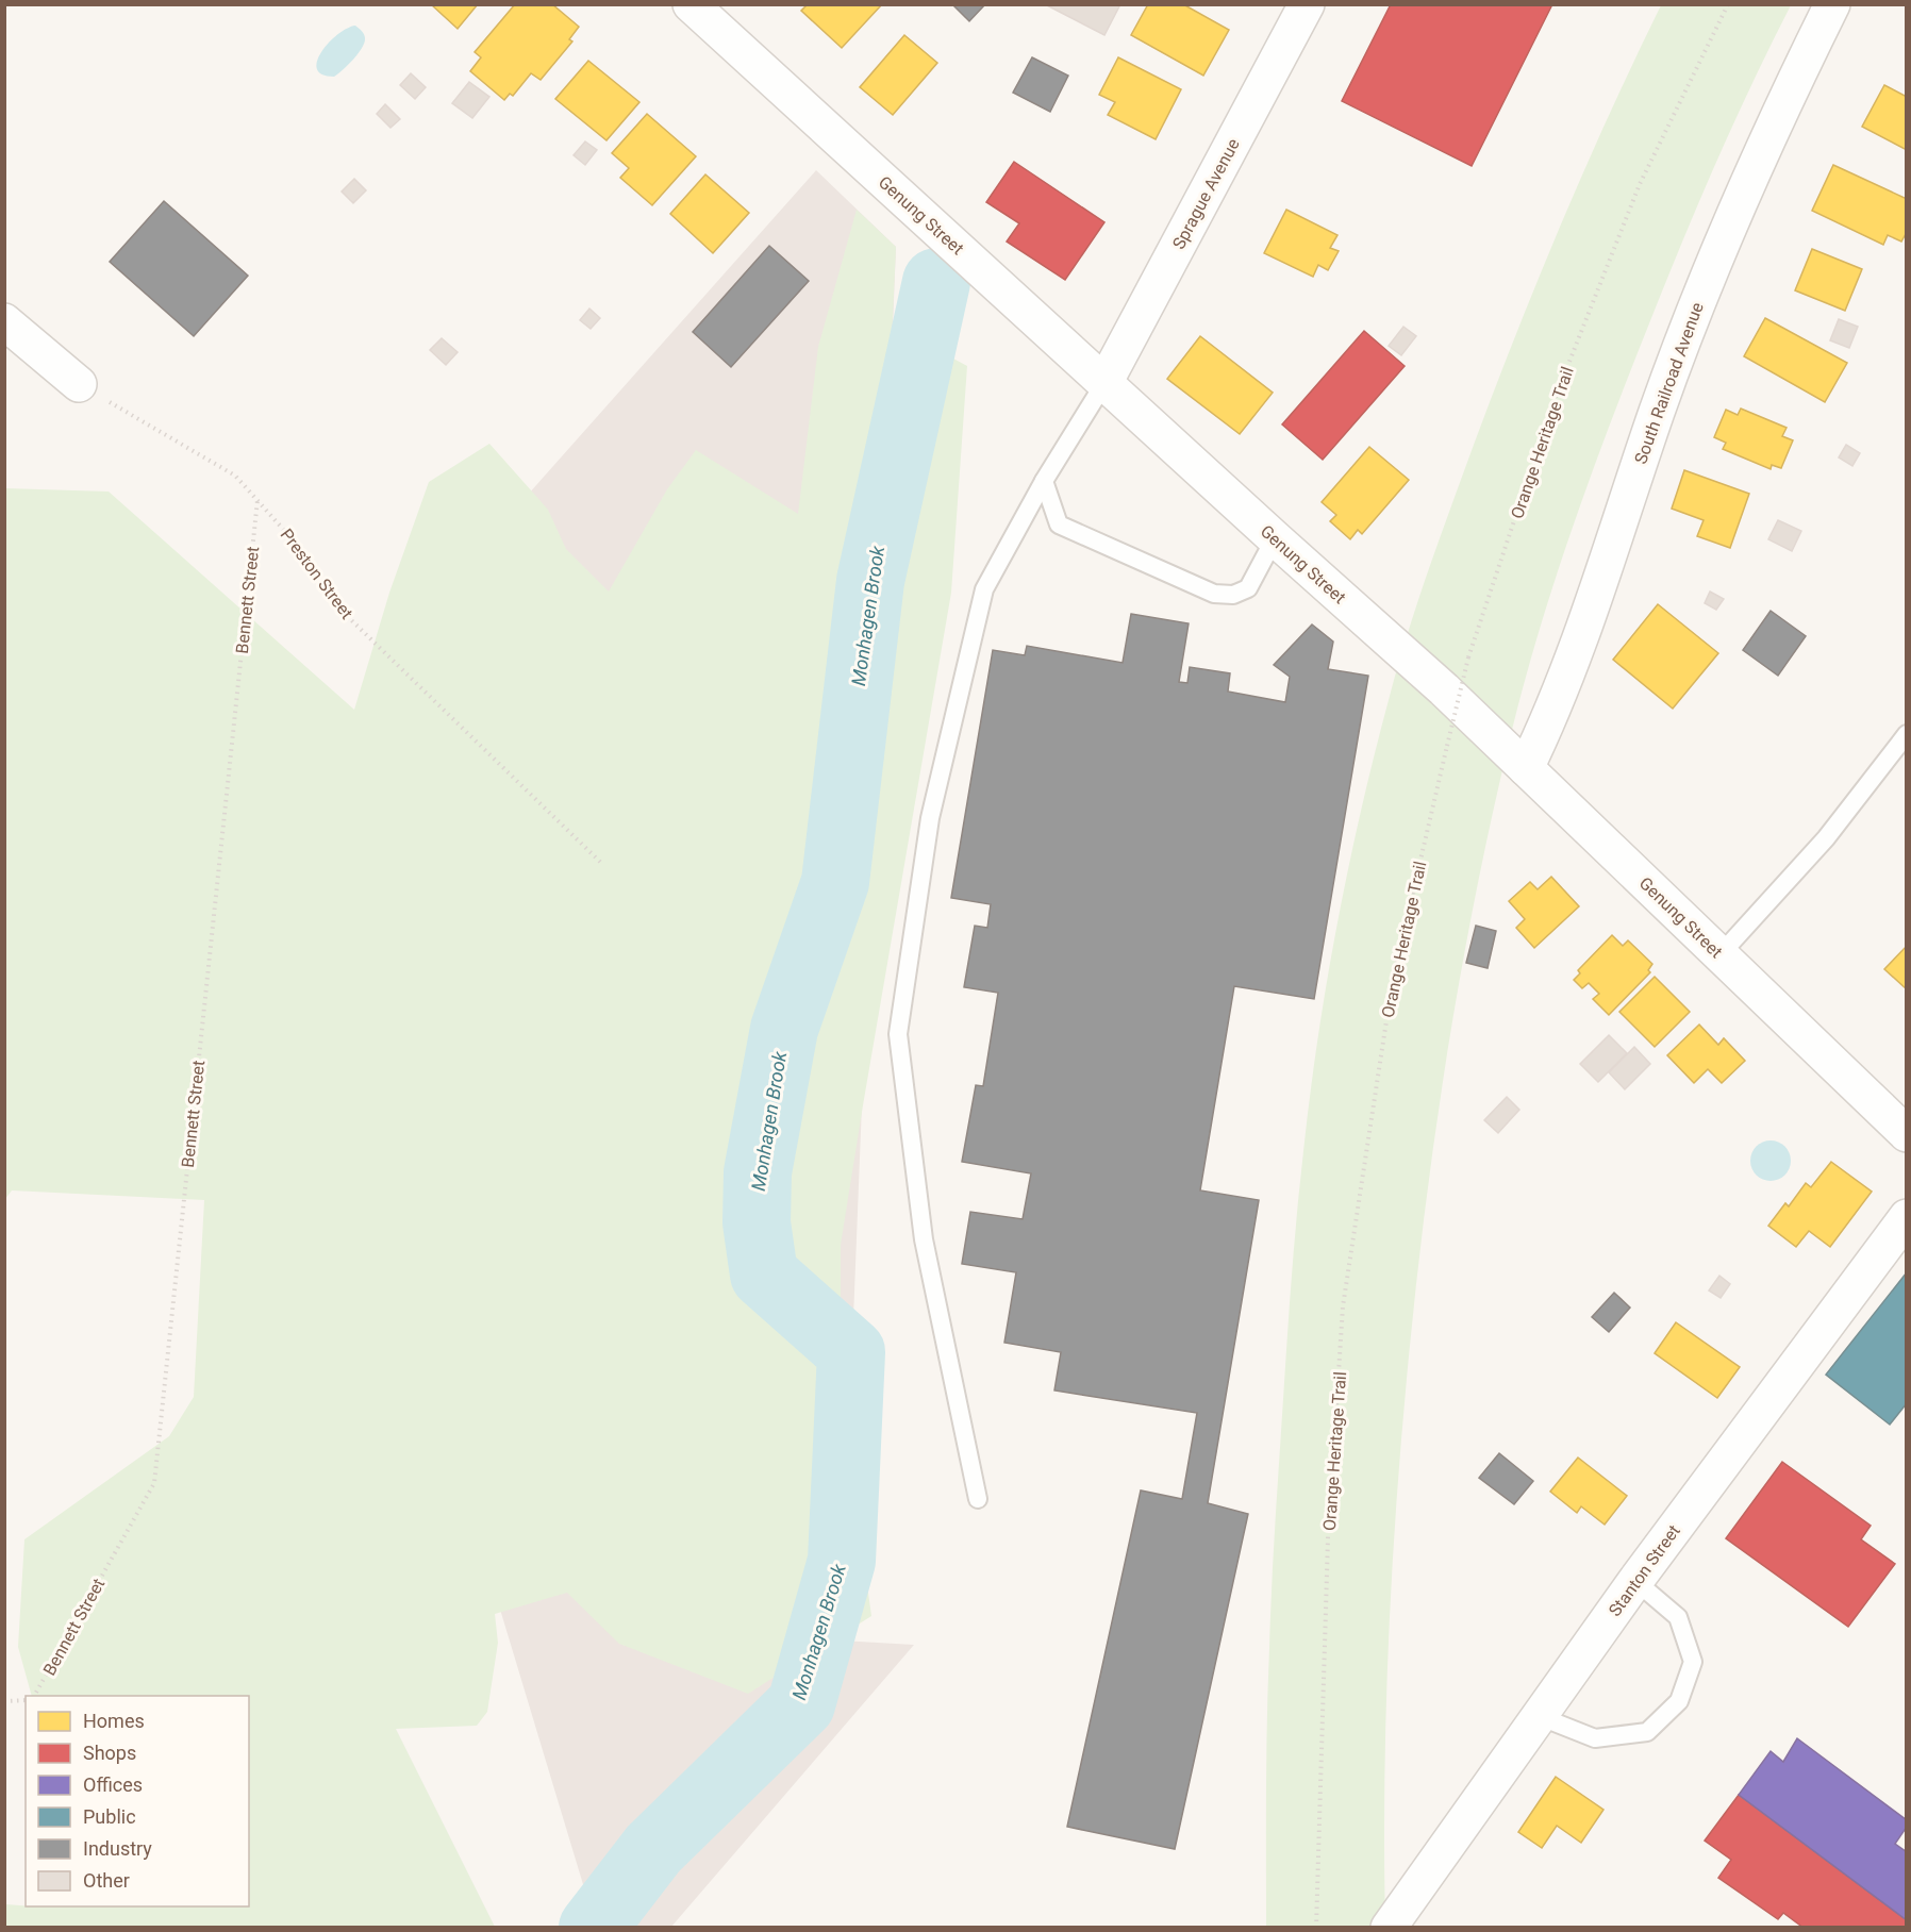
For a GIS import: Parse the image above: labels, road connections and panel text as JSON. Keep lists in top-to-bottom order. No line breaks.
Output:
{"streets":{"street":["Sprague Avenue","Genung Street","South Railroad Avenue","Stanton Street"],"path":["Orange Heritage Trail","Preston Street","Bennett Street"]},"crossings":[["Sprague Avenue","Genung Street"],["Genung Street","South Railroad Avenue"],["Preston Street","Bennett Street"]],"water":["Monhagen Brook"],"legend":["Homes","Shops","Offices","Public","Industry","Other"]}
